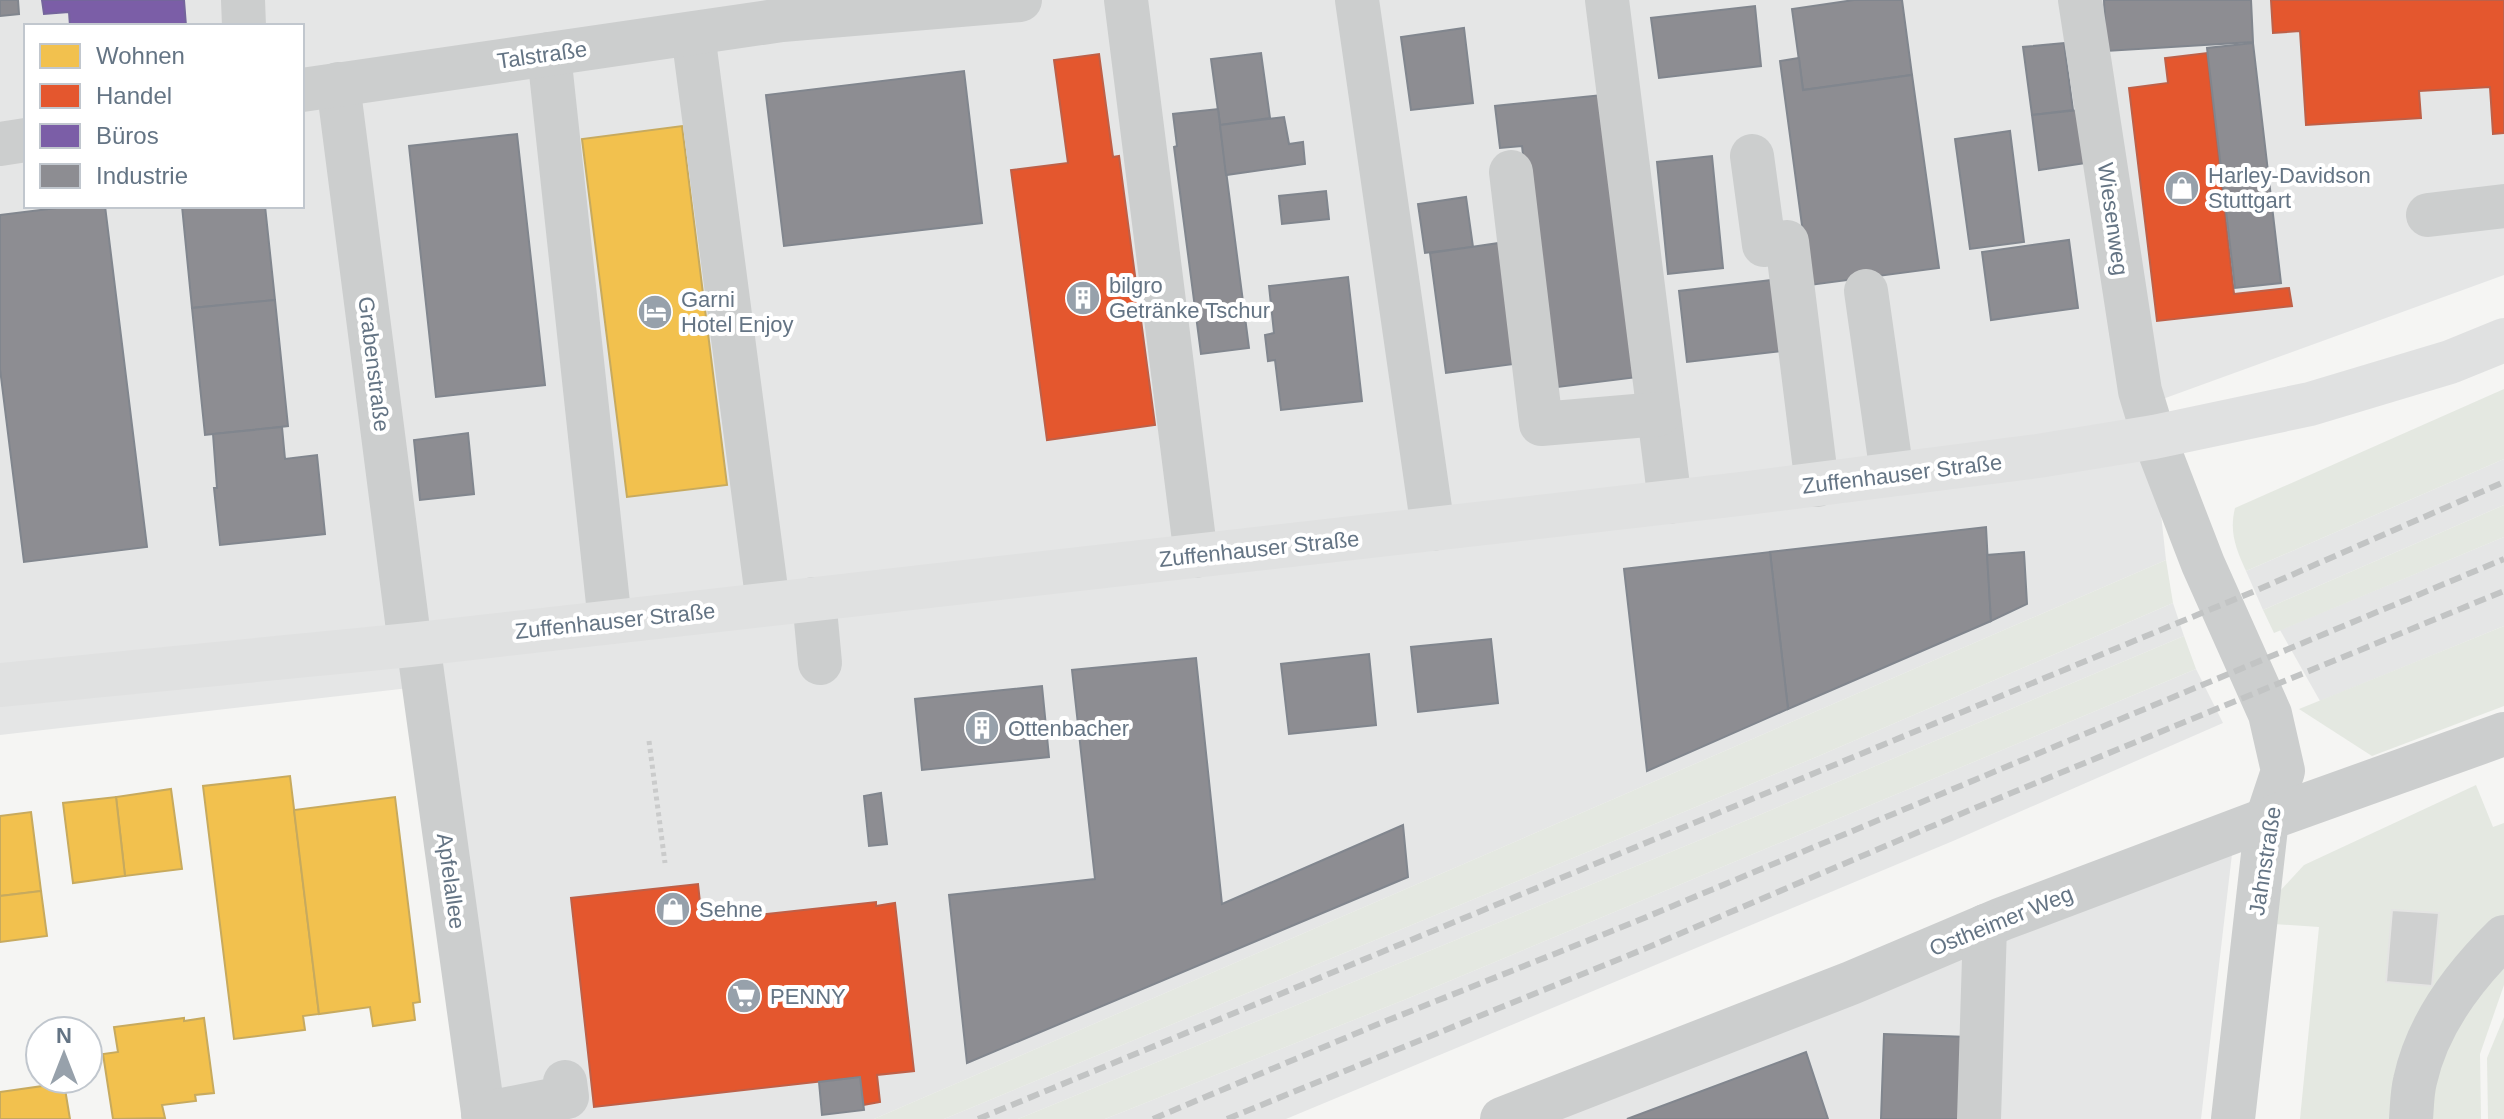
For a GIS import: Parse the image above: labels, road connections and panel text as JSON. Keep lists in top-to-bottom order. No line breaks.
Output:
{"streets":{"main road":["Zuffenhauser Straße"],"street":["Talstraße","Wiesenweg","Grabenstraße","Jahnstraße","Apfelallee","Ostheimer Weg"]},"crossings":[["Talstraße","Grabenstraße"],["Wiesenweg","Zuffenhauser Straße"],["Wiesenweg","Jahnstraße"],["Grabenstraße","Zuffenhauser Straße"],["Grabenstraße","Apfelallee"],["Zuffenhauser Straße","Jahnstraße"],["Zuffenhauser Straße","Apfelallee"],["Jahnstraße","Ostheimer Weg"]],"places":{"shop":["Harley-Davidson Stuttgart","Sehne"],"building":["bilgro Getränke Tschur","Ottenbacher"],"hotel":["Garni Hotel Enjoy"],"supermarket":["PENNY"]},"legend":["Wohnen","Handel","Büros","Industrie"],"north":"top"}
